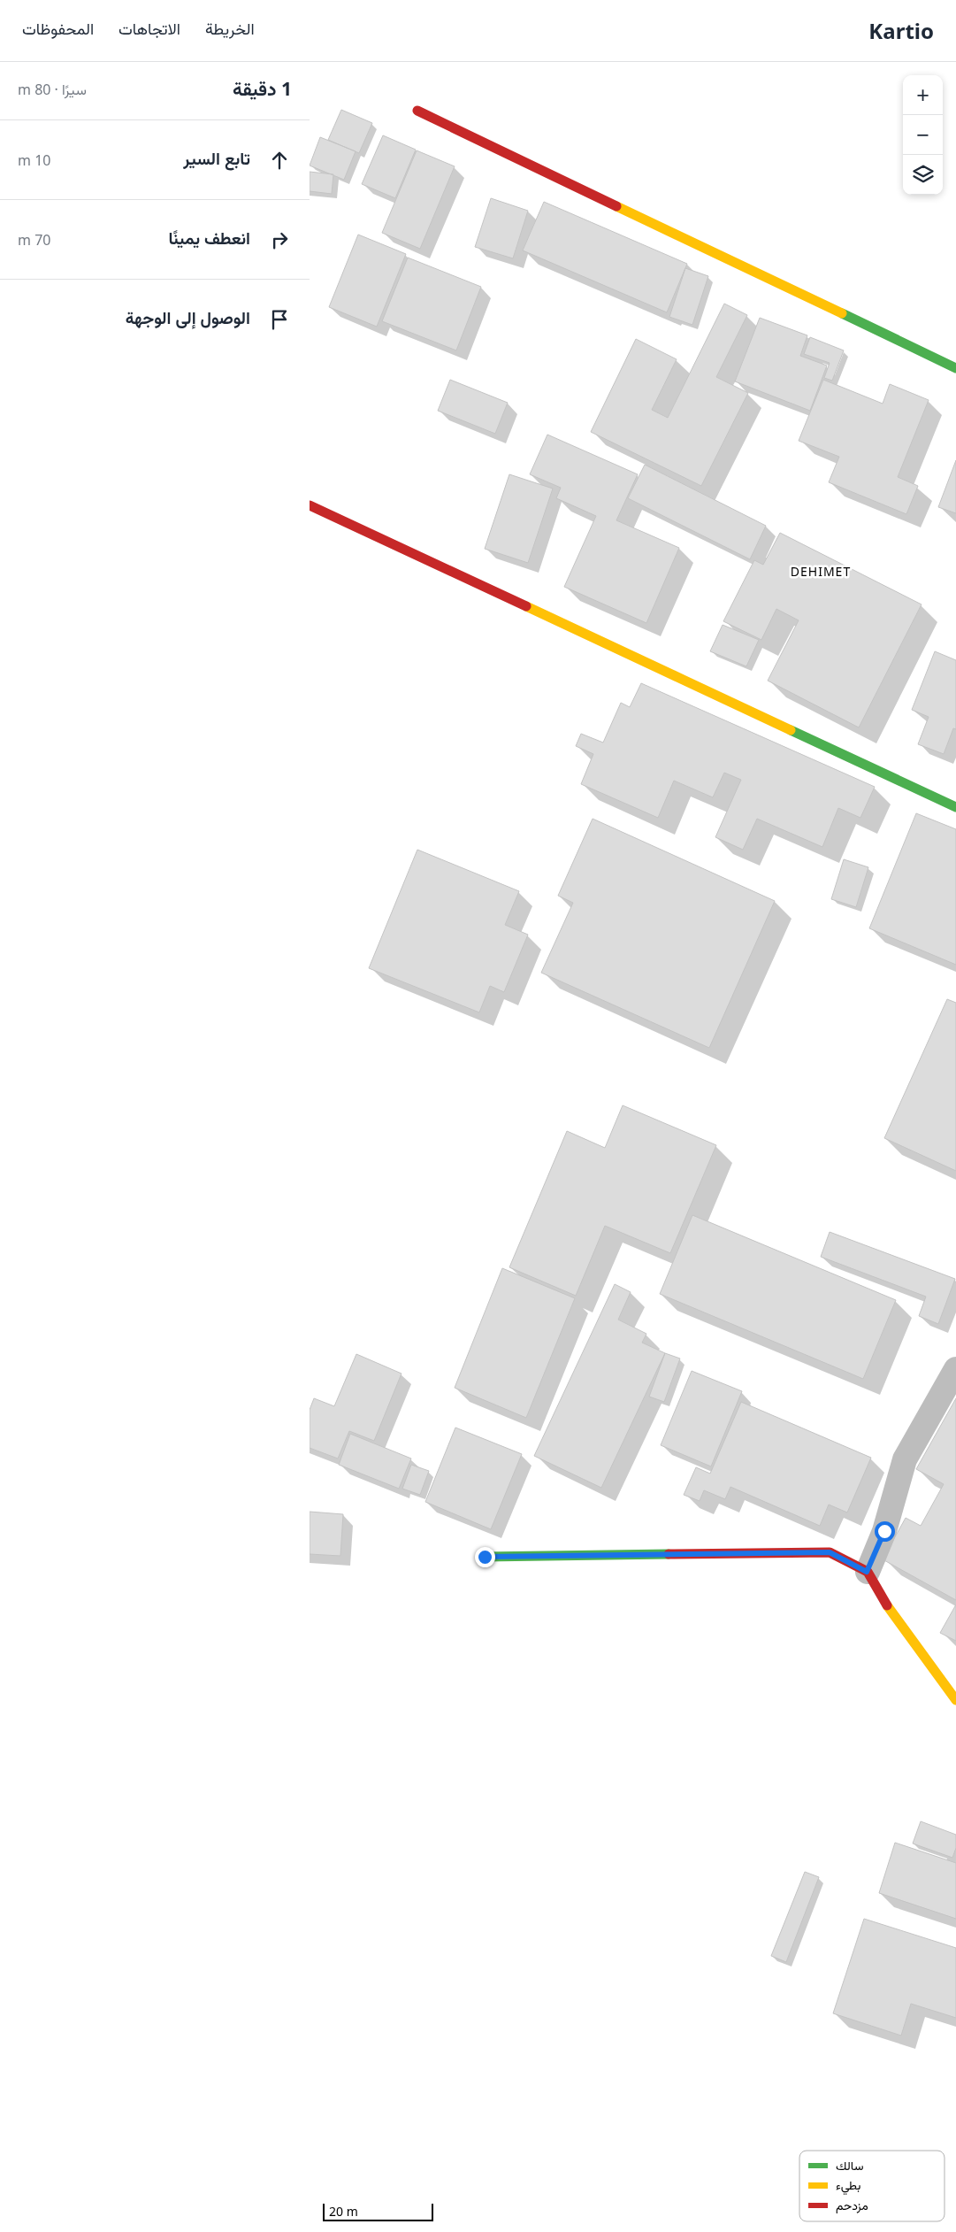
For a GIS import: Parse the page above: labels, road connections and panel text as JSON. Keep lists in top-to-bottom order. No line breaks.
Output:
{"districts":["DEHIMET"],"legend":["سالك","بطيء","مزدحم"],"scale_bar":"20 m","page":{"header":"Kartio","nav":["الخريطة","الاتجاهات","المحفوظات"],"heading":["1 دقيقة","سيرًا · 80 m"],"map_buttons":["+","−"],"list":[["تابع السير","10 m"],["انعطف يمينًا","70 m"],"الوصول إلى الوجهة"],"scale":"20 m"}}
